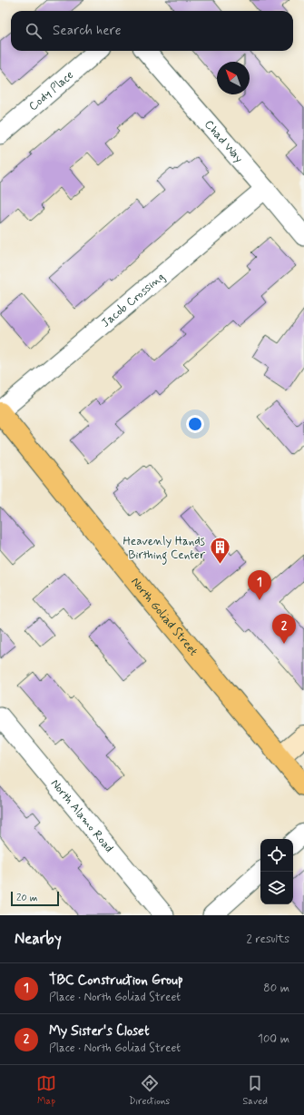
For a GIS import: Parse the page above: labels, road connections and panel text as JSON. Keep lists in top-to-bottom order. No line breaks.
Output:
{"streets":{"main road":["North Goliad Street"],"street":["Cody Place","Chad Way","Jacob Crossing","North Alamo Road"]},"crossings":[["Chad Way","Jacob Crossing"],["Jacob Crossing","North Goliad Street"]],"places":{"building":["Heavenly Hands Birthing Center"]},"scale_bar":"20 m","north":"top left","page":{"search":"Search here","pins":["1","2"],"scale":"20 m","heading":["Nearby","2 results"],"list":[{"mark":"1","name":"TBC Construction Group","note":"Place · North Goliad Street","value":"80 m"},{"mark":"2","name":"My Sister's Closet","note":"Place · North Goliad Street","value":"100 m"}],"nav":["Map","Directions","Saved"]}}
